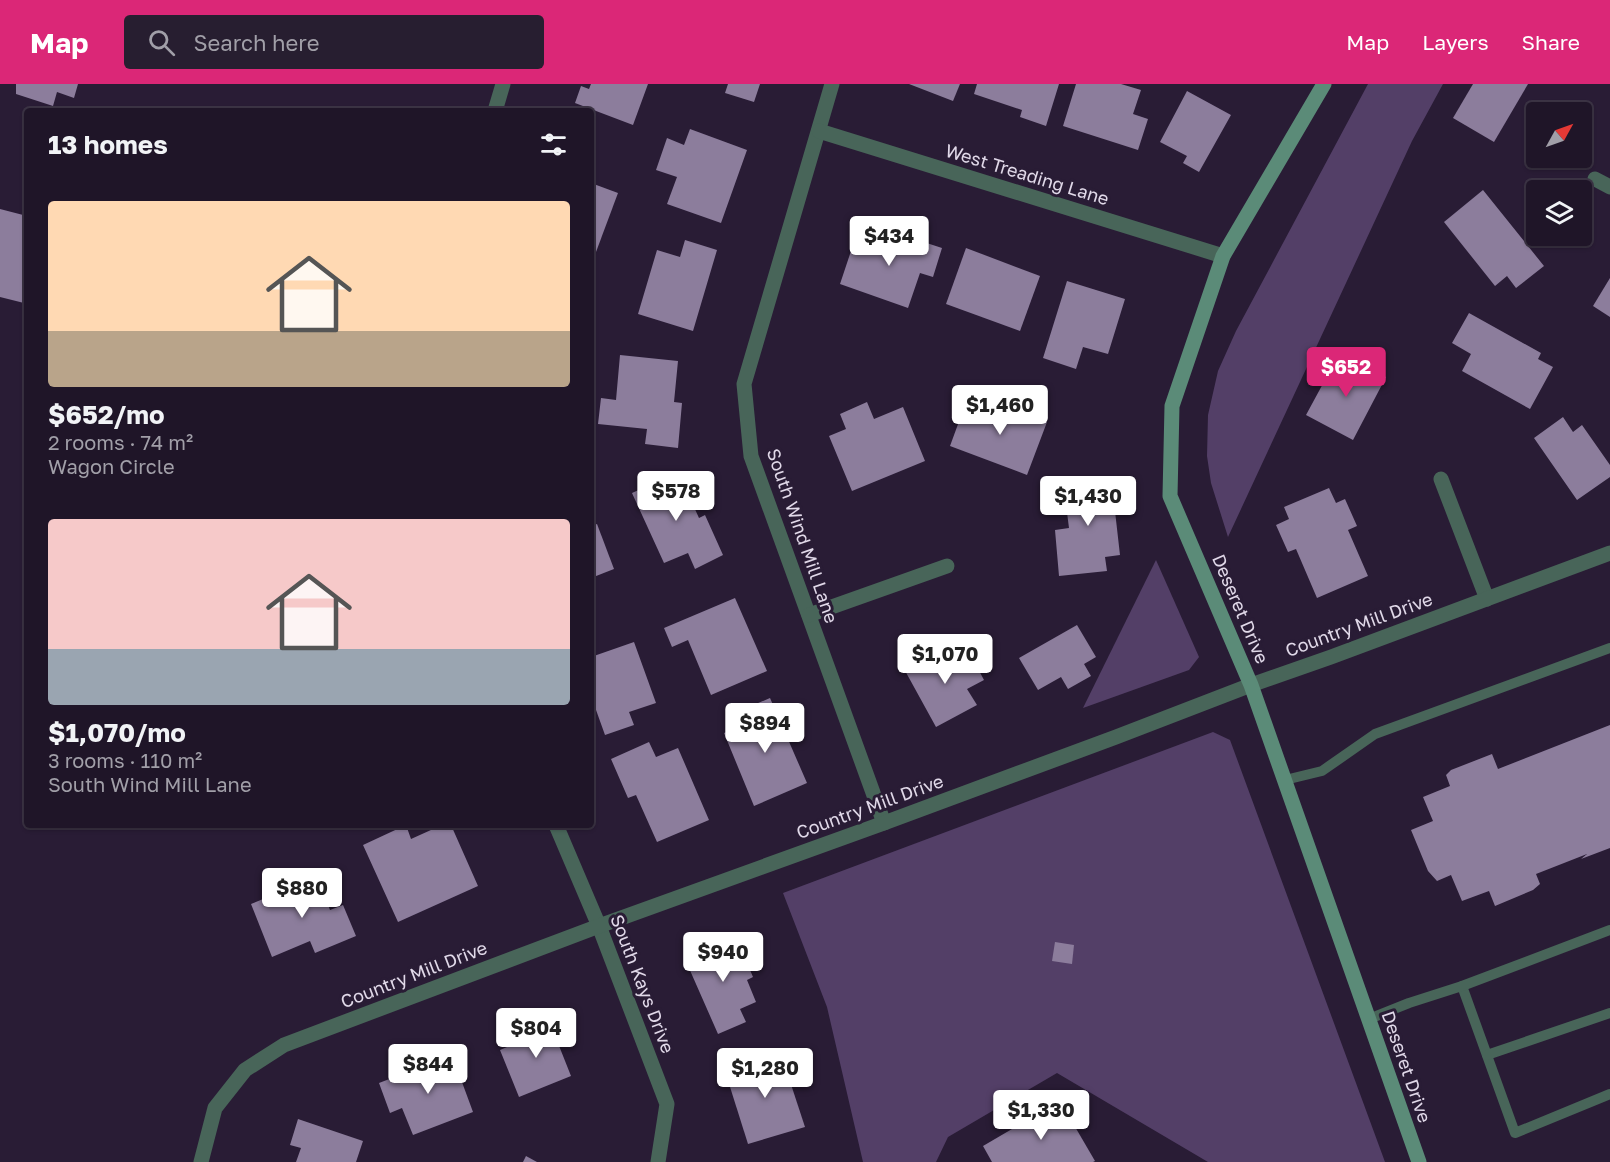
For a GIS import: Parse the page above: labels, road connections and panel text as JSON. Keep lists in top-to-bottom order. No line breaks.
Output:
{"streets":{"street":["West Treading Lane","South Wind Mill Lane","Deseret Drive","Country Mill Drive","South Kays Drive"]},"crossings":[["West Treading Lane","South Wind Mill Lane"],["West Treading Lane","Deseret Drive"],["South Wind Mill Lane","Country Mill Drive"],["Deseret Drive","Country Mill Drive"],["Country Mill Drive","South Kays Drive"]],"north":"top right","page":{"header":"Map","search":"Search here","nav":["Map","Layers","Share"],"heading":"13 homes","list":[{"name":"$652/mo","note":"2 rooms · 74 m² · Wagon Circle"},{"name":"$1,070/mo","note":"3 rooms · 110 m² · South Wind Mill Lane"}],"price":["$434","$652","$1,460","$578","$1,430","$1,070","$894","$880","$940","$804","$844","$1,280","$1,330"]}}
